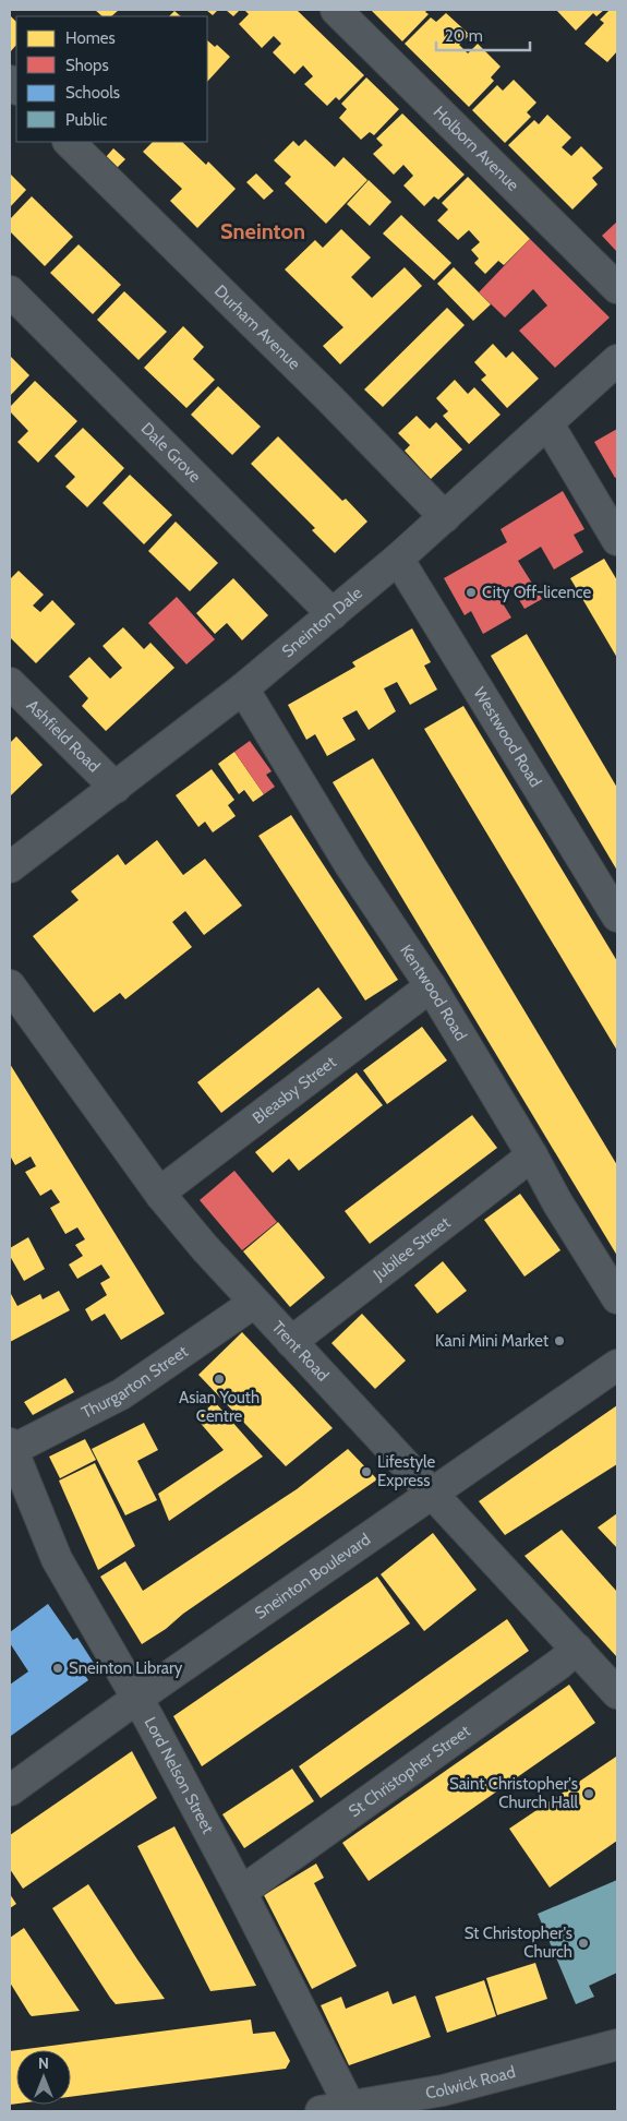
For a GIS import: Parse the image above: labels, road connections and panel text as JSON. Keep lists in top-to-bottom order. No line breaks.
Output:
{"streets":{"street":["Holborn Avenue","Durham Avenue","Dale Grove","Sneinton Dale","Ashfield Road","Westwood Road","Kentwood Road","Bleasby Street","Jubilee Street","Trent Road","Thurgarton Street","Sneinton Boulevard","St Christopher Street","Lord Nelson Street","Colwick Road"]},"crossings":[["Durham Avenue","Sneinton Dale"],["Dale Grove","Sneinton Dale"],["Sneinton Dale","Ashfield Road"],["Sneinton Dale","Westwood Road"],["Sneinton Dale","Kentwood Road"],["Kentwood Road","Bleasby Street"],["Kentwood Road","Jubilee Street"],["Bleasby Street","Trent Road"],["Jubilee Street","Trent Road"],["Trent Road","Thurgarton Street"],["Trent Road","Sneinton Boulevard"],["Trent Road","St Christopher Street"],["Thurgarton Street","Lord Nelson Street"],["Sneinton Boulevard","Lord Nelson Street"],["St Christopher Street","Lord Nelson Street"],["Lord Nelson Street","Colwick Road"]],"districts":["Sneinton"],"places":["City Off-licence","Kani Mini Market","Asian Youth Centre","Lifestyle Express","Sneinton Library","Saint Christopher's Church Hall","St Christopher's Church"],"legend":["Homes","Shops","Schools","Public"],"scale_bar":"20 m","north":"top"}
